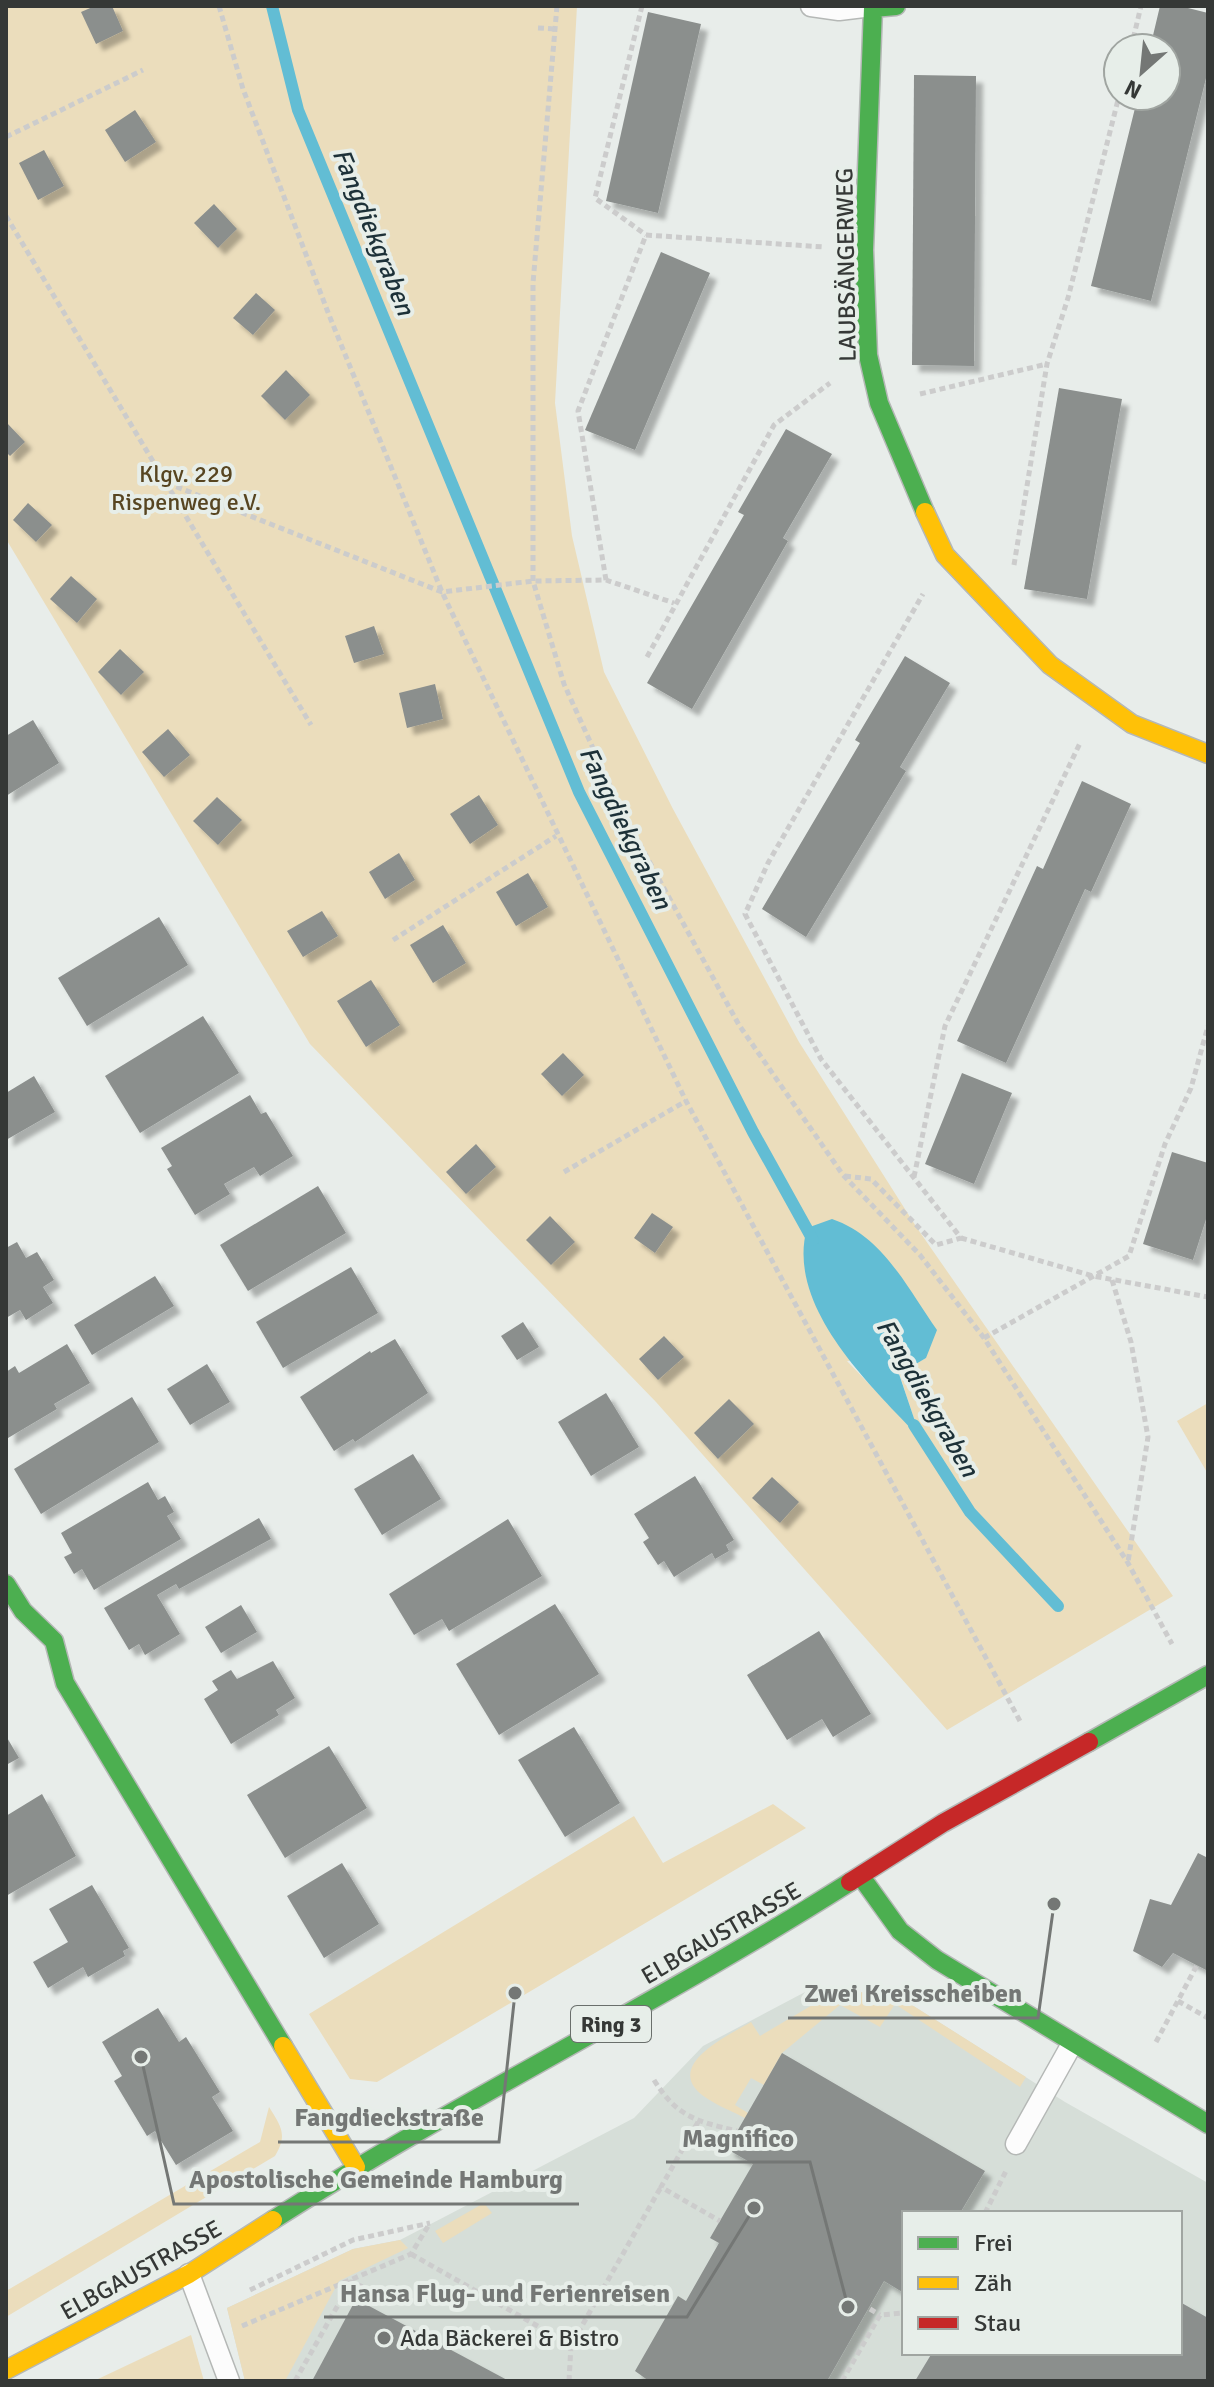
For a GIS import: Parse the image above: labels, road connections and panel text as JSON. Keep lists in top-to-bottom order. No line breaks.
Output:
{"streets":{"street":["LAUBSÄNGERWEG","ELBGAUSTRASSE","Ring 3"]},"water":["Fangdiekgraben"],"parks":["Klgv. 229 Rispenweg e.V."],"places":["Zwei Kreisscheiben","Fangdieckstraße","Apostolische Gemeinde Hamburg","Hansa Flug- und Ferienreisen","Magnifico","Ada Bäckerei & Bistro"],"legend":["Frei","Zäh","Stau"],"north":"bottom left"}
